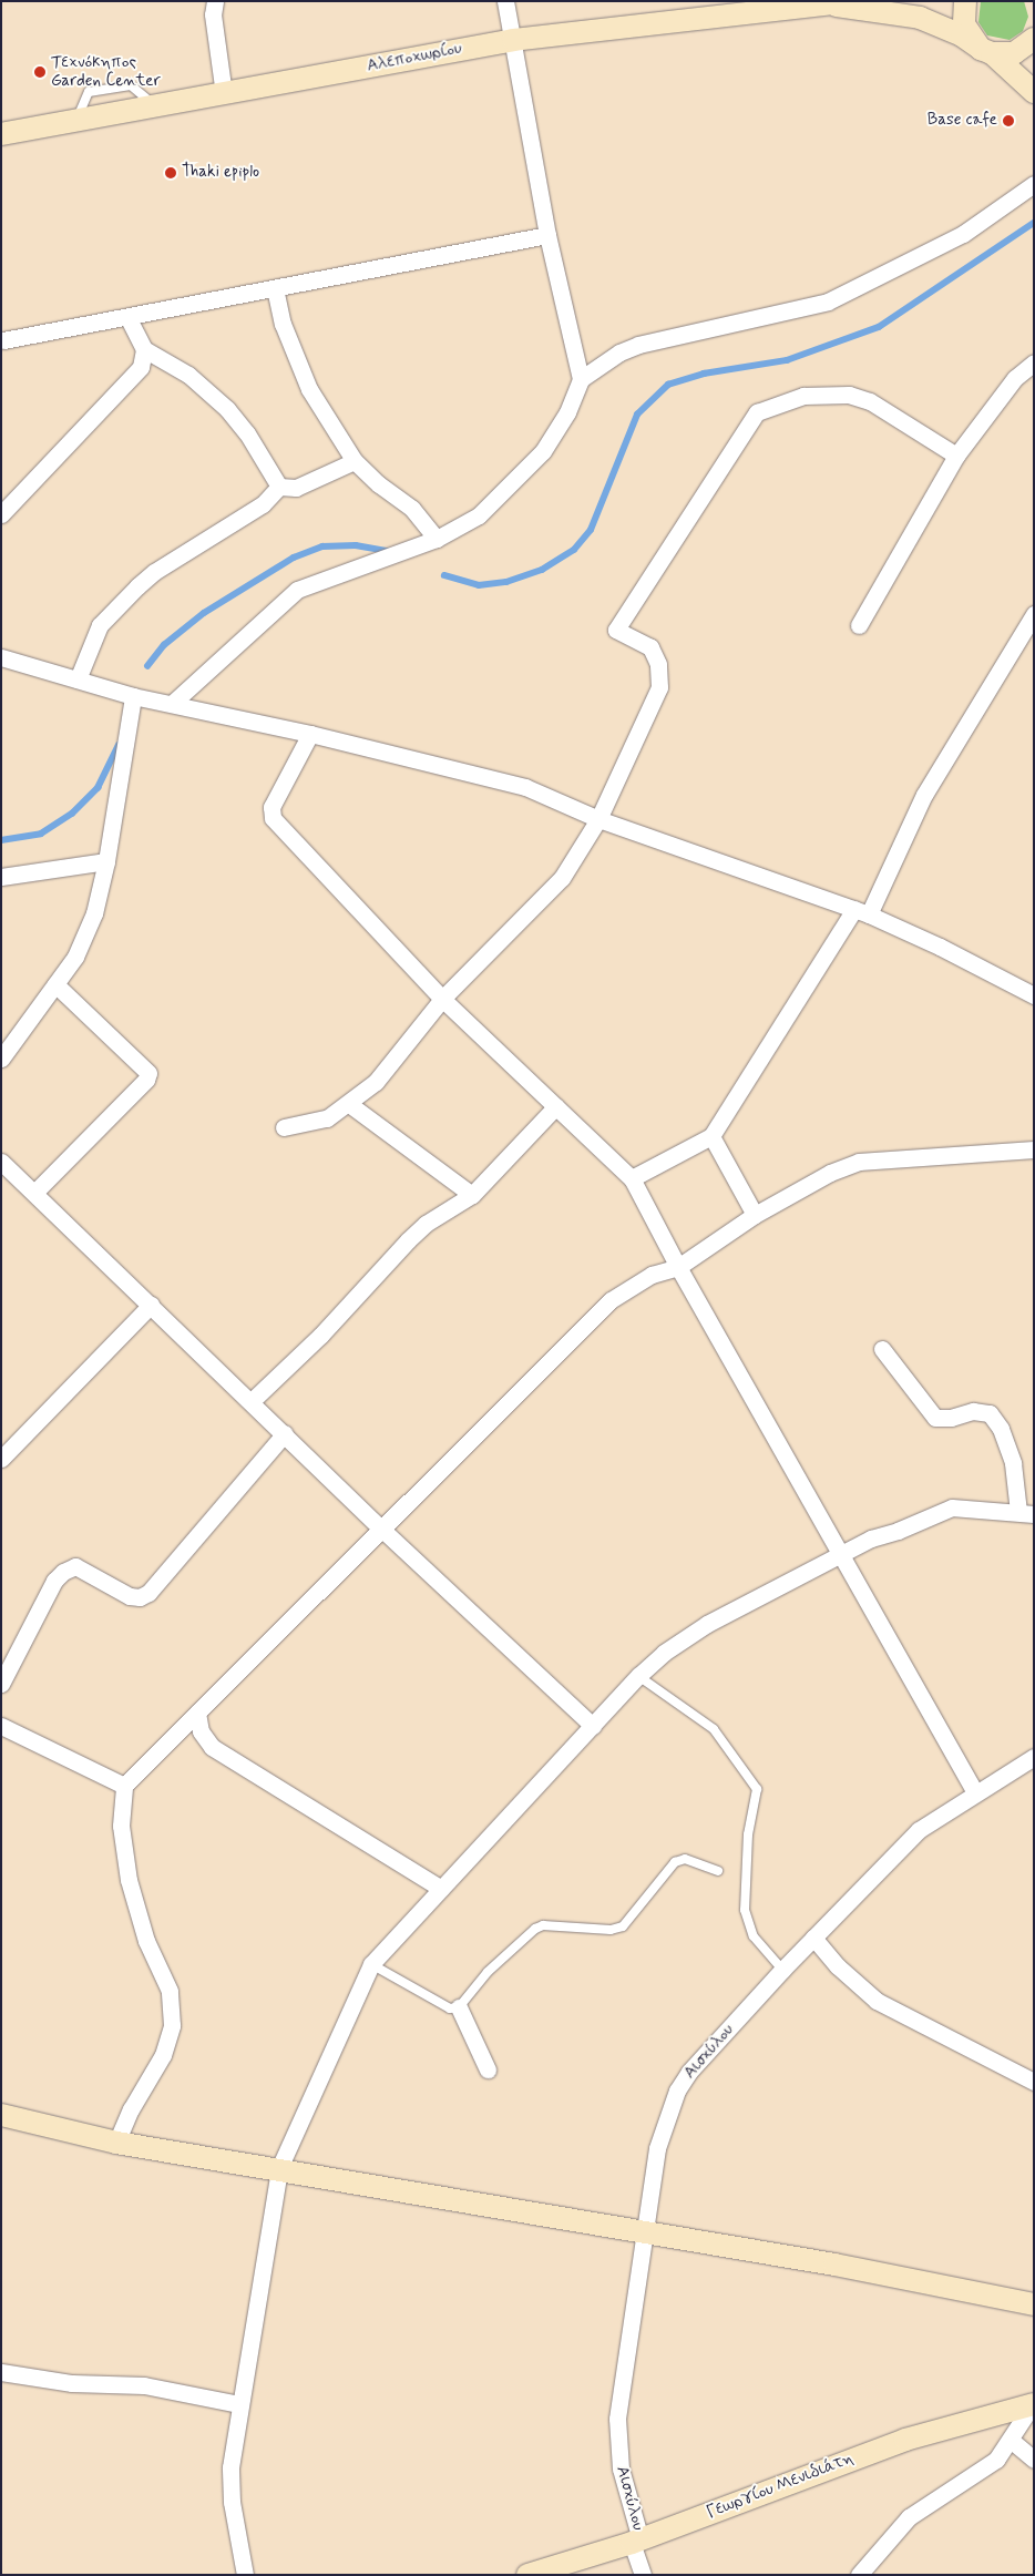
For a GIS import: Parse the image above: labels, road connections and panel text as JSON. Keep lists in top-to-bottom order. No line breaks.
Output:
{"streets":{"main road":["Αλεποχωρίου","Γεωργίου Μενιδιάτη"],"street":["Αισχύλου"]},"crossings":[["Αισχύλου","Γεωργίου Μενιδιάτη"]],"places":["Τεχνόκηπος Garden Center","Base cafe","Thaki epiplo"]}
